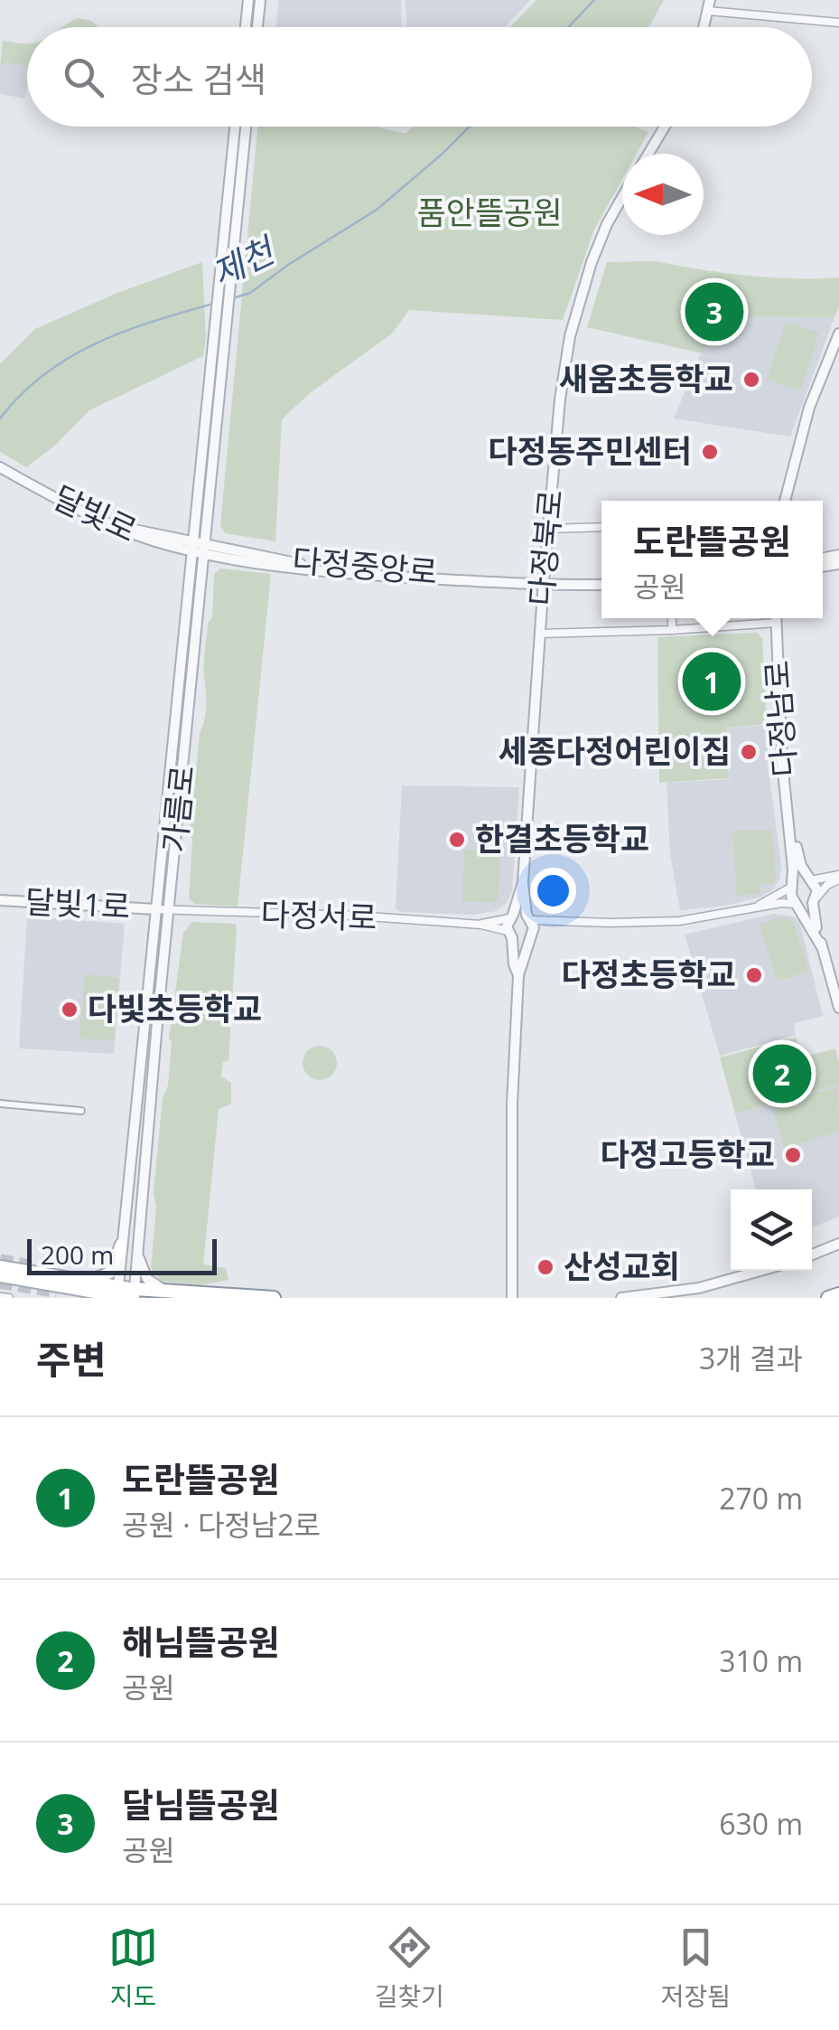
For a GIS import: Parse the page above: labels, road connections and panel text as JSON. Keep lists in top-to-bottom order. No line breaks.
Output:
{"streets":{"street":["달빛로","다정북로","다정중앙로","다정남로","가름로","달빛1로","다정서로"]},"crossings":[["달빛로","다정중앙로"],["달빛로","가름로"],["다정북로","다정중앙로"],["다정중앙로","가름로"],["가름로","달빛1로"],["가름로","다정서로"],["달빛1로","다정서로"]],"water":["제천"],"parks":["품안뜰공원"],"places":["새움초등학교","다정동주민센터","세종다정어린이집","한결초등학교","다정초등학교","다빛초등학교","다정고등학교","산성교회"],"scale_bar":"200 m","north":"left","page":{"search":"장소 검색","pins":["3","1","2"],"popup":["도란뜰공원","공원"],"scale":"200 m","heading":["주변","3개 결과"],"list":[{"mark":"1","name":"도란뜰공원","note":"공원 · 다정남2로","value":"270 m"},{"mark":"2","name":"해님뜰공원","note":"공원","value":"310 m"},{"mark":"3","name":"달님뜰공원","note":"공원","value":"630 m"}],"nav":["지도","길찾기","저장됨"]}}
